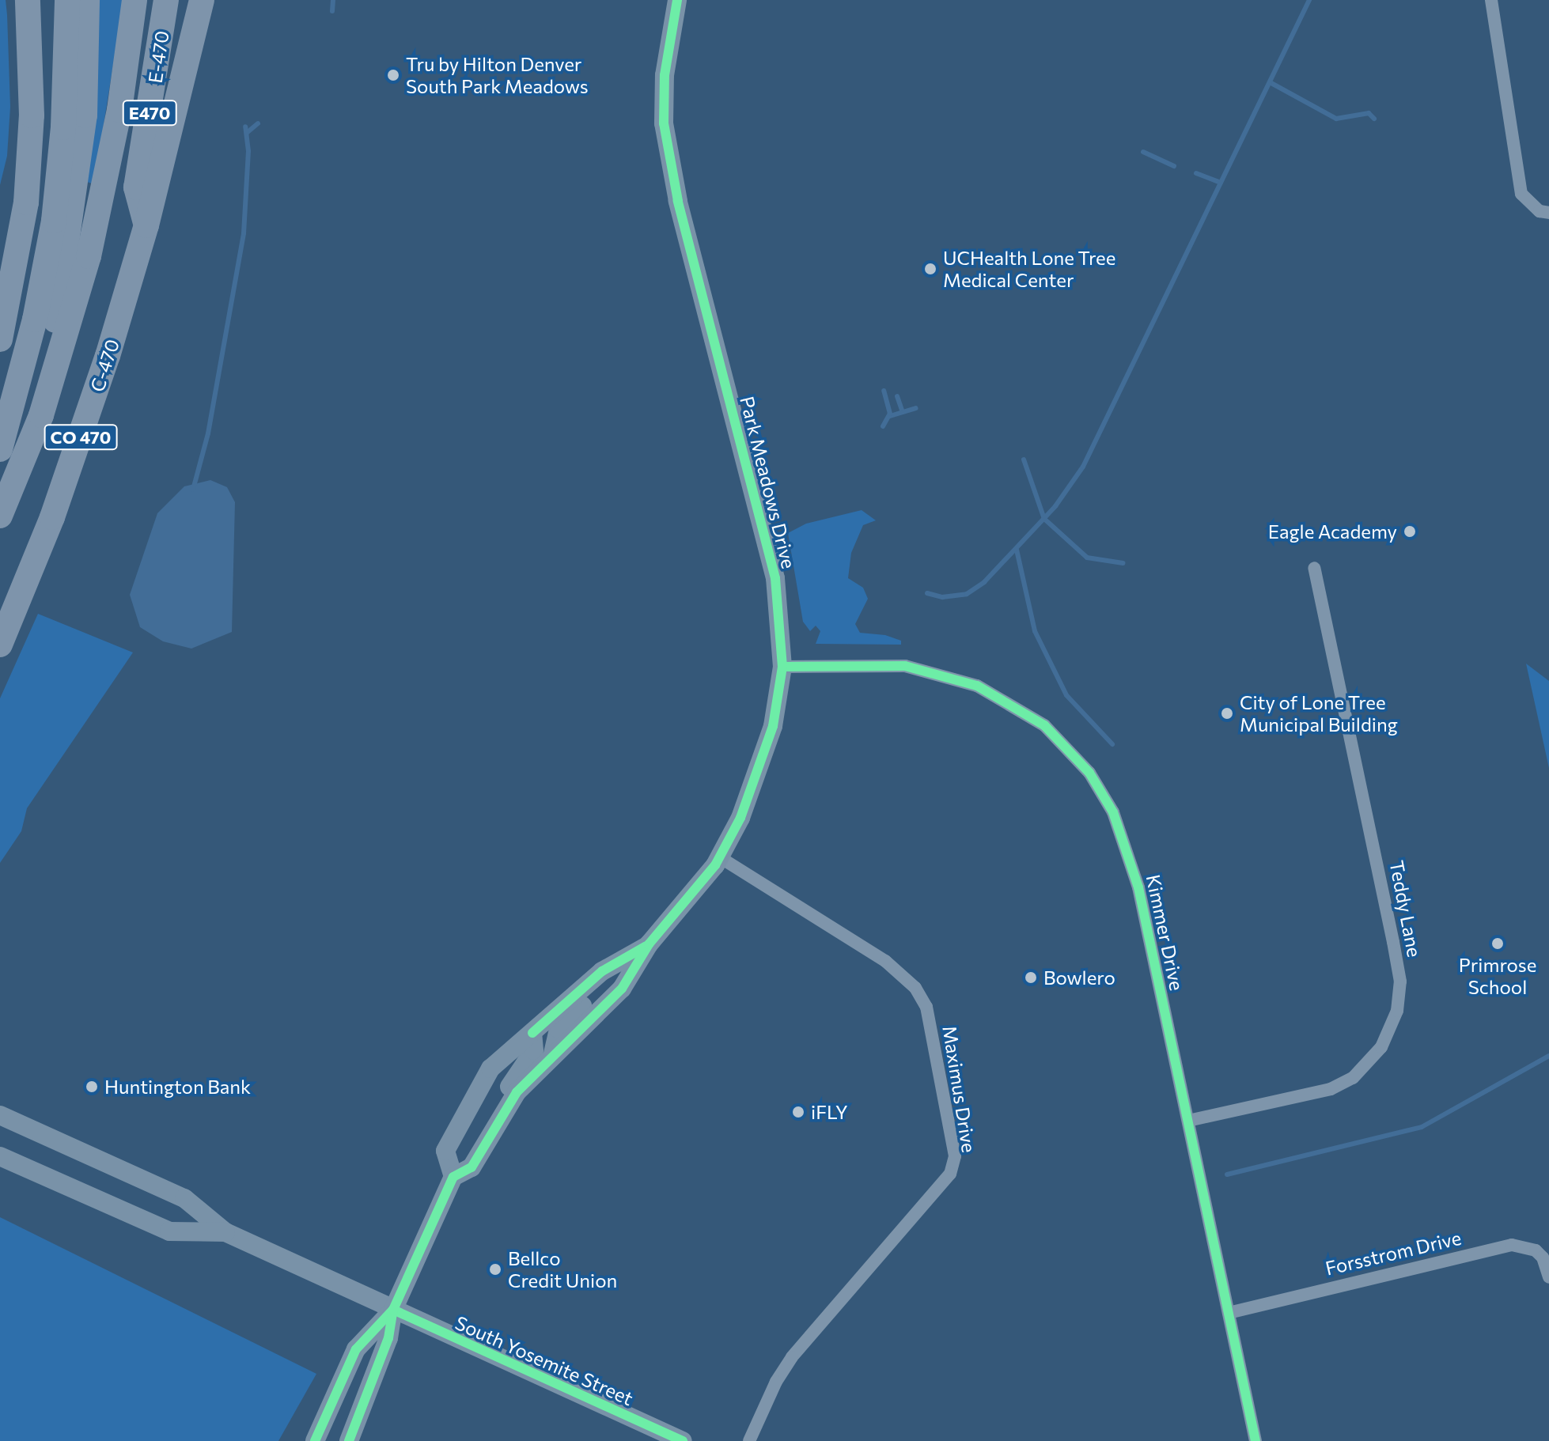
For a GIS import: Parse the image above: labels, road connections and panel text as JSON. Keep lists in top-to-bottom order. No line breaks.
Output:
{"streets":{"highway":["E-470","E470","C-470","CO 470"],"main road":["Park Meadows Drive","South Yosemite Street"],"street":["Teddy Lane","Kimmer Drive","Maximus Drive","Forsstrom Drive"]},"crossings":[["E-470","C-470"],["Park Meadows Drive","Kimmer Drive"],["Park Meadows Drive","Maximus Drive"],["Park Meadows Drive","South Yosemite Street"],["Teddy Lane","Kimmer Drive"],["Kimmer Drive","Forsstrom Drive"]],"places":["Tru by Hilton Denver South Park Meadows","UCHealth Lone Tree Medical Center","Eagle Academy","City of Lone Tree Municipal Building","Primrose School","Bowlero","Huntington Bank","iFLY","Bellco Credit Union"]}
